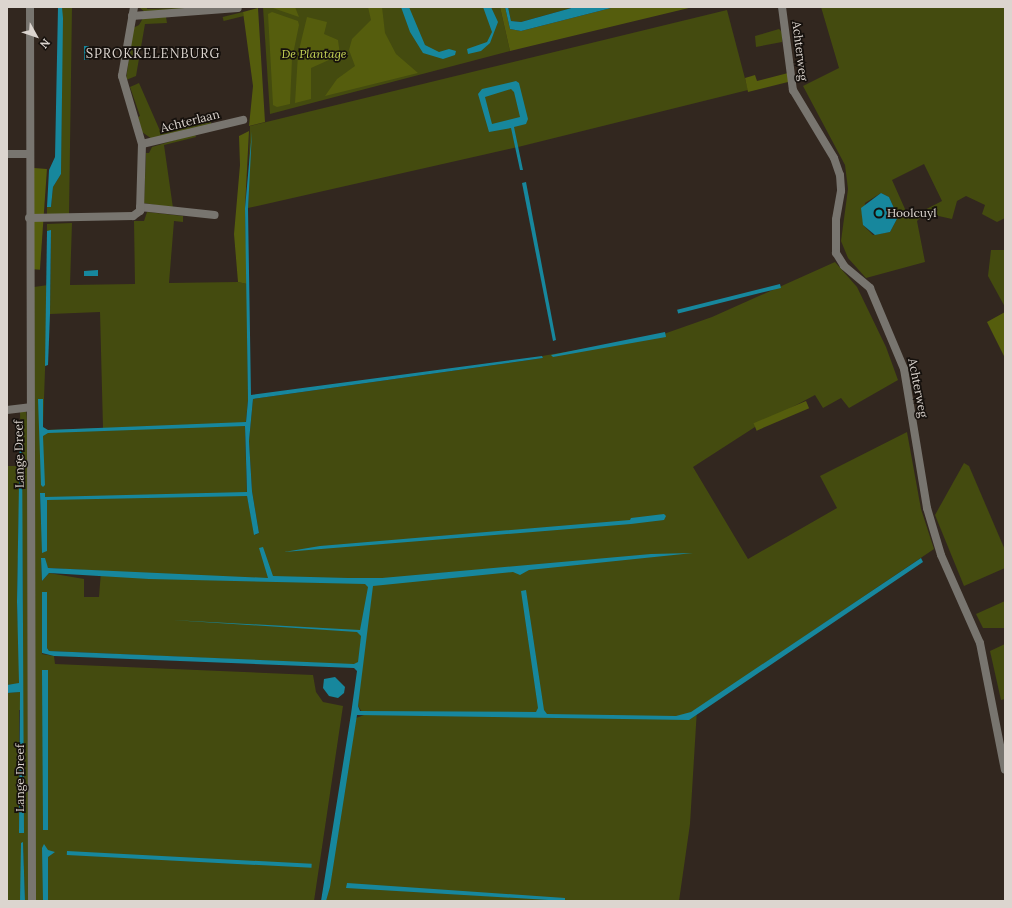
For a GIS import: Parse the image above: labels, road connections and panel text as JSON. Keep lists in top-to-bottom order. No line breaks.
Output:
{"streets":{"street":["Achterweg","Achterlaan","Lange Dreef"]},"districts":["SPROKKELENBURG"],"parks":["De Plantage"],"places":["Hoolcuyl"],"north":"bottom right"}
